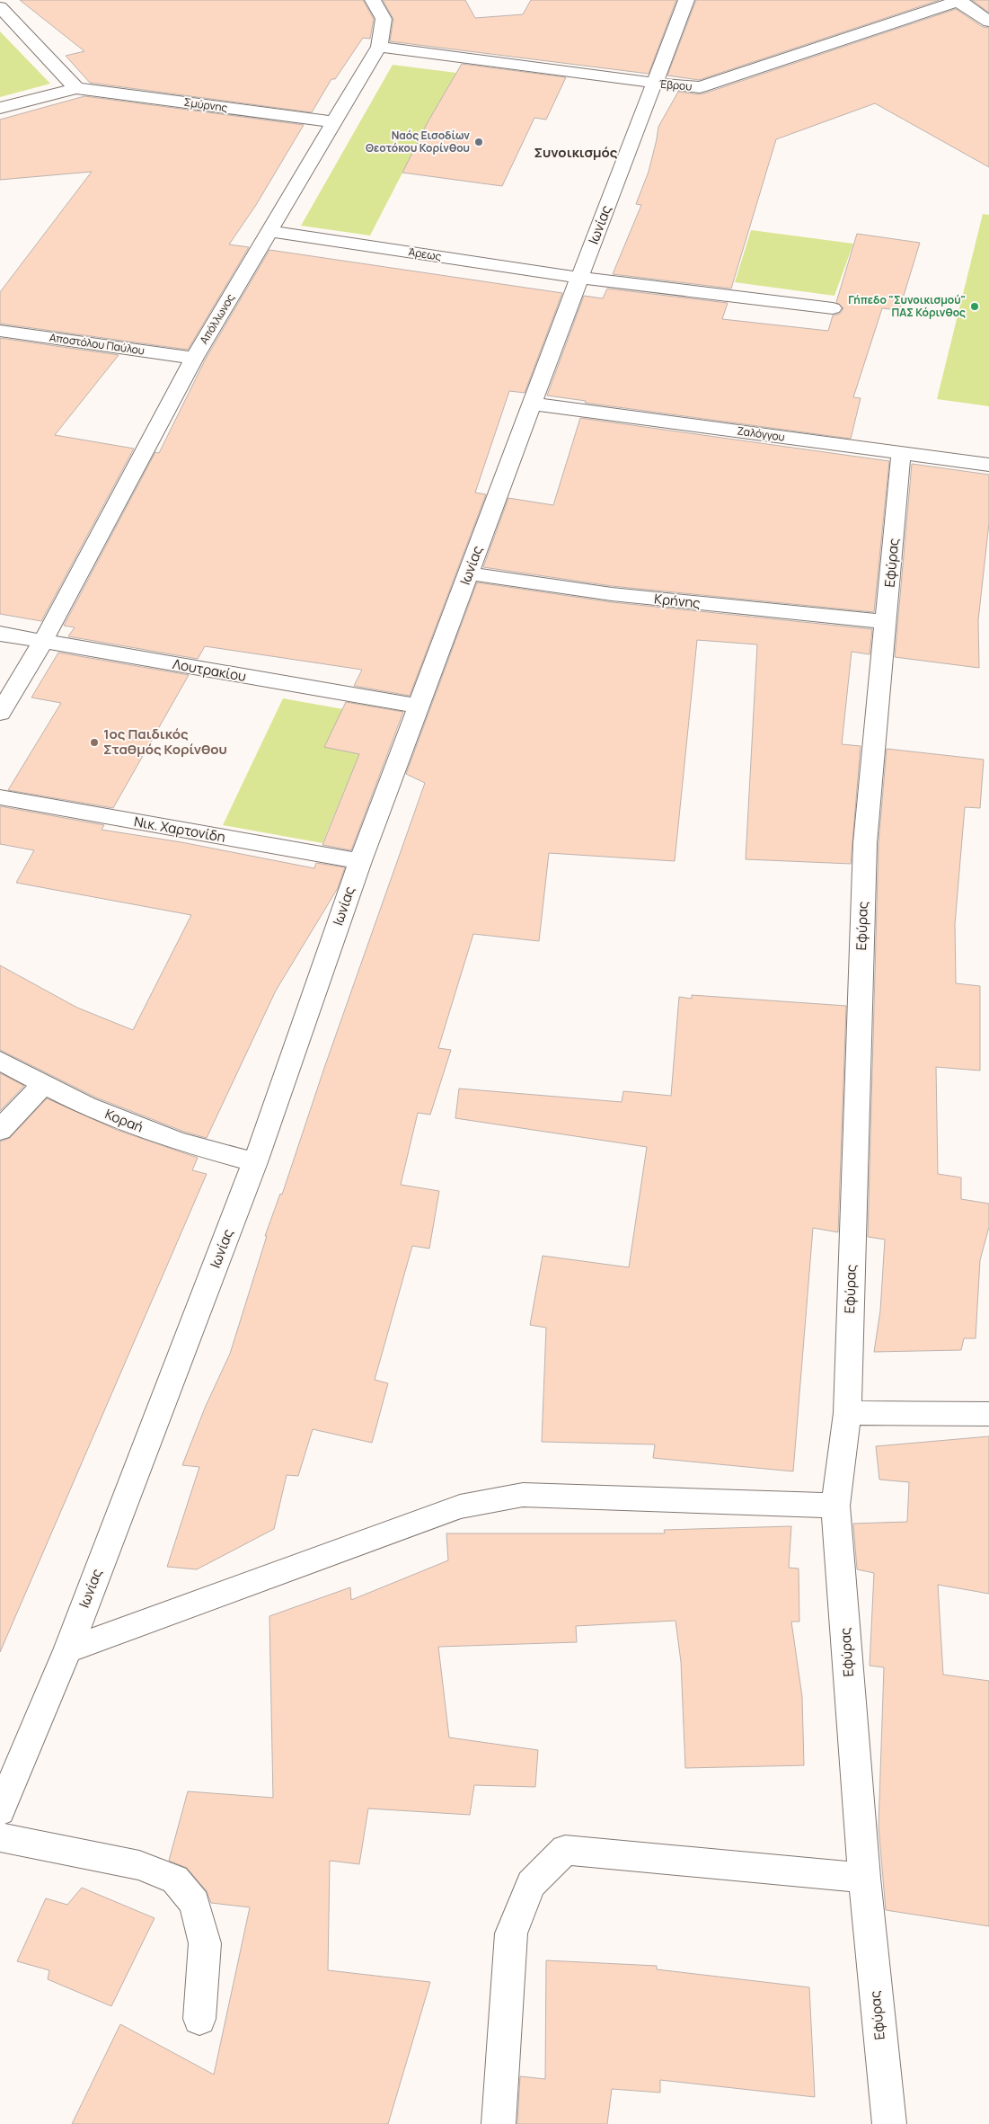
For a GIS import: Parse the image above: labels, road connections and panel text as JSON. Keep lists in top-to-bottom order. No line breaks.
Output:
{"streets":{"street":["Έβρου","Σμύρνης","Ιωνίας","Άρεως","Απόλλωνος","Αποστόλου Παύλου","Ζαλόγγου","Εφύρας","Κρήνης","Λουτρακίου","Νικ. Χαρτονίδη","Κοραή"]},"crossings":[["Έβρου","Ιωνίας"],["Έβρου","Απόλλωνος"],["Σμύρνης","Απόλλωνος"],["Ιωνίας","Άρεως"],["Ιωνίας","Ζαλόγγου"],["Ιωνίας","Κρήνης"],["Ιωνίας","Λουτρακίου"],["Ιωνίας","Νικ. Χαρτονίδη"],["Ιωνίας","Κοραή"],["Άρεως","Απόλλωνος"],["Απόλλωνος","Αποστόλου Παύλου"],["Απόλλωνος","Λουτρακίου"],["Ζαλόγγου","Εφύρας"],["Εφύρας","Κρήνης"]],"districts":["Συνοικισμός"],"places":["Ναός Εισοδίων Θεοτόκου Κορίνθου","Γήπεδο \"Συνοικισμού\" ΠΑΣ Κόρινθος","1ος Παιδικός Σταθμός Κορίνθου"]}
